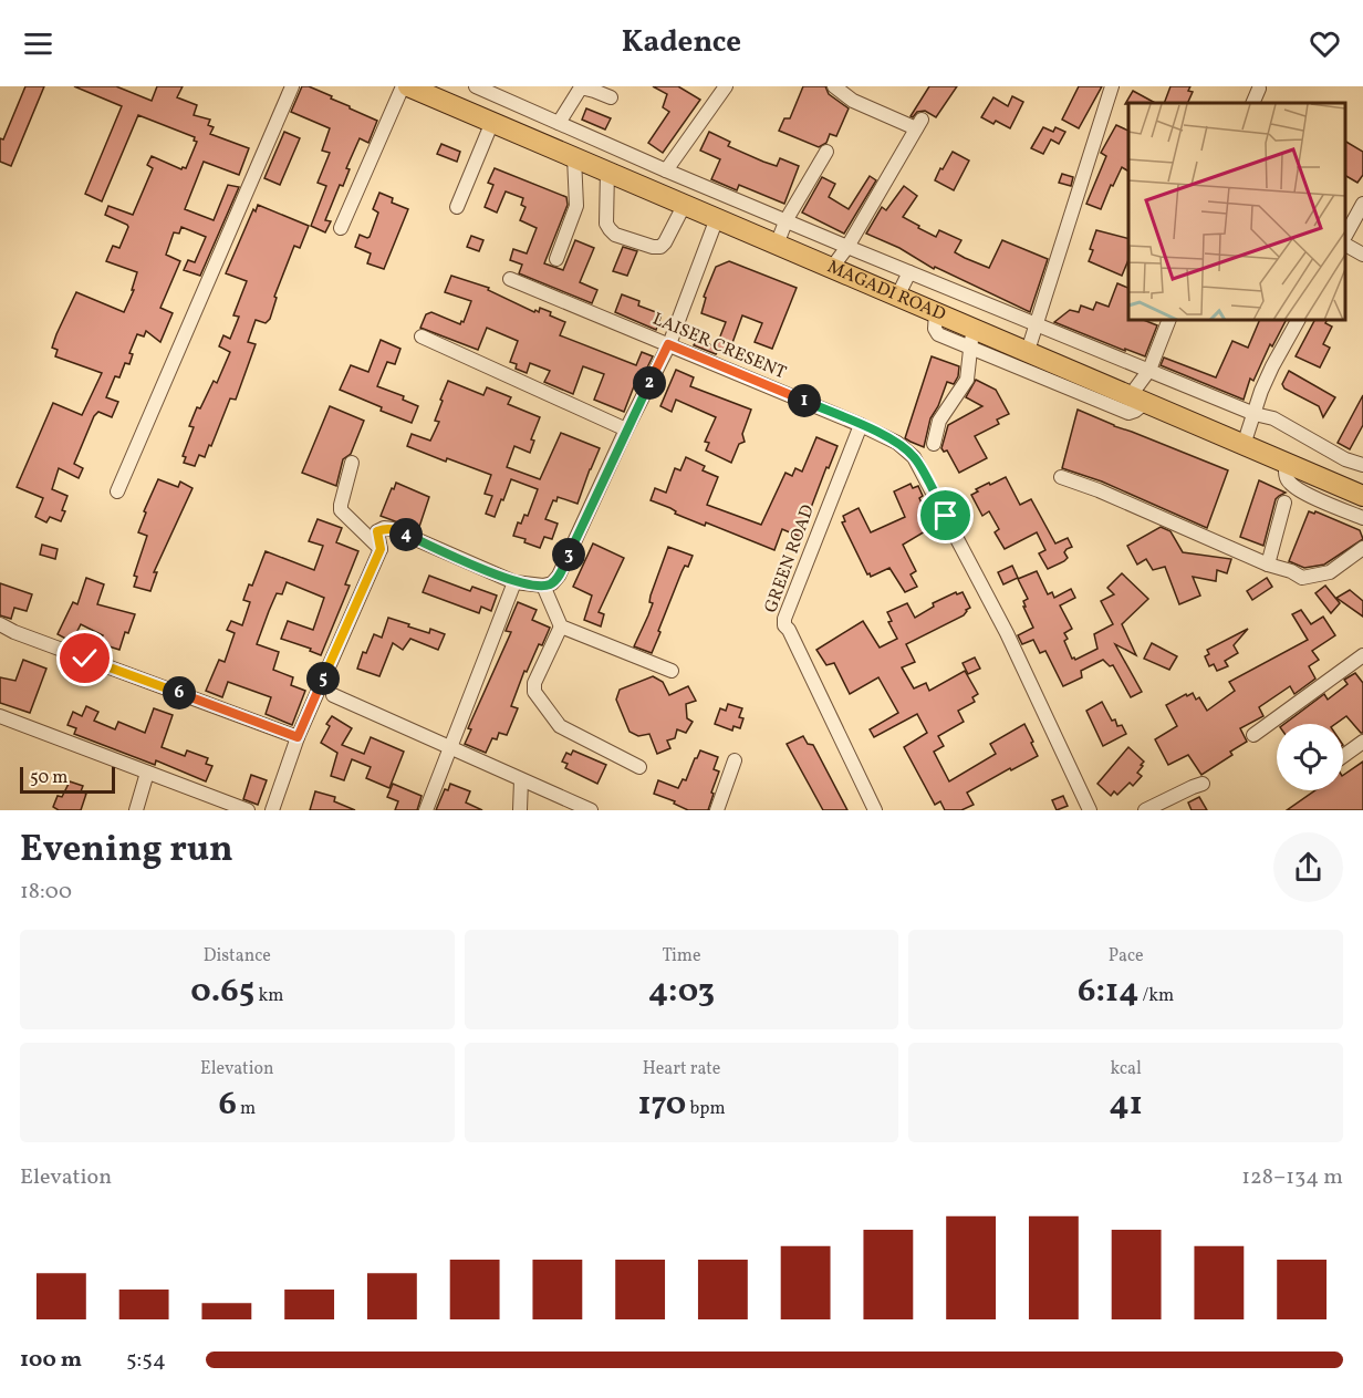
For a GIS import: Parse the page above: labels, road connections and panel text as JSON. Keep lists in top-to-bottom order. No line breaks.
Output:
{"streets":{"highway":["MAGADI ROAD"],"street":["LAISER CRESENT","GREEN ROAD"]},"crossings":[["LAISER CRESENT","GREEN ROAD"]],"scale_bar":"50 m","page":{"header":"Kadence","pins":["2","1","4","3","5","6"],"scale":"50 m","heading":["Evening run","18:00"],"stats":[["Distance","0.65 km"],["Time","4:03"],["Pace","6:14 /km"],["Elevation","6 m"],["Heart rate","170 bpm"],["kcal","41"]],"chart":["Elevation","128–134 m"],"list":[{"name":"100 m","note":"5:54"}]}}
